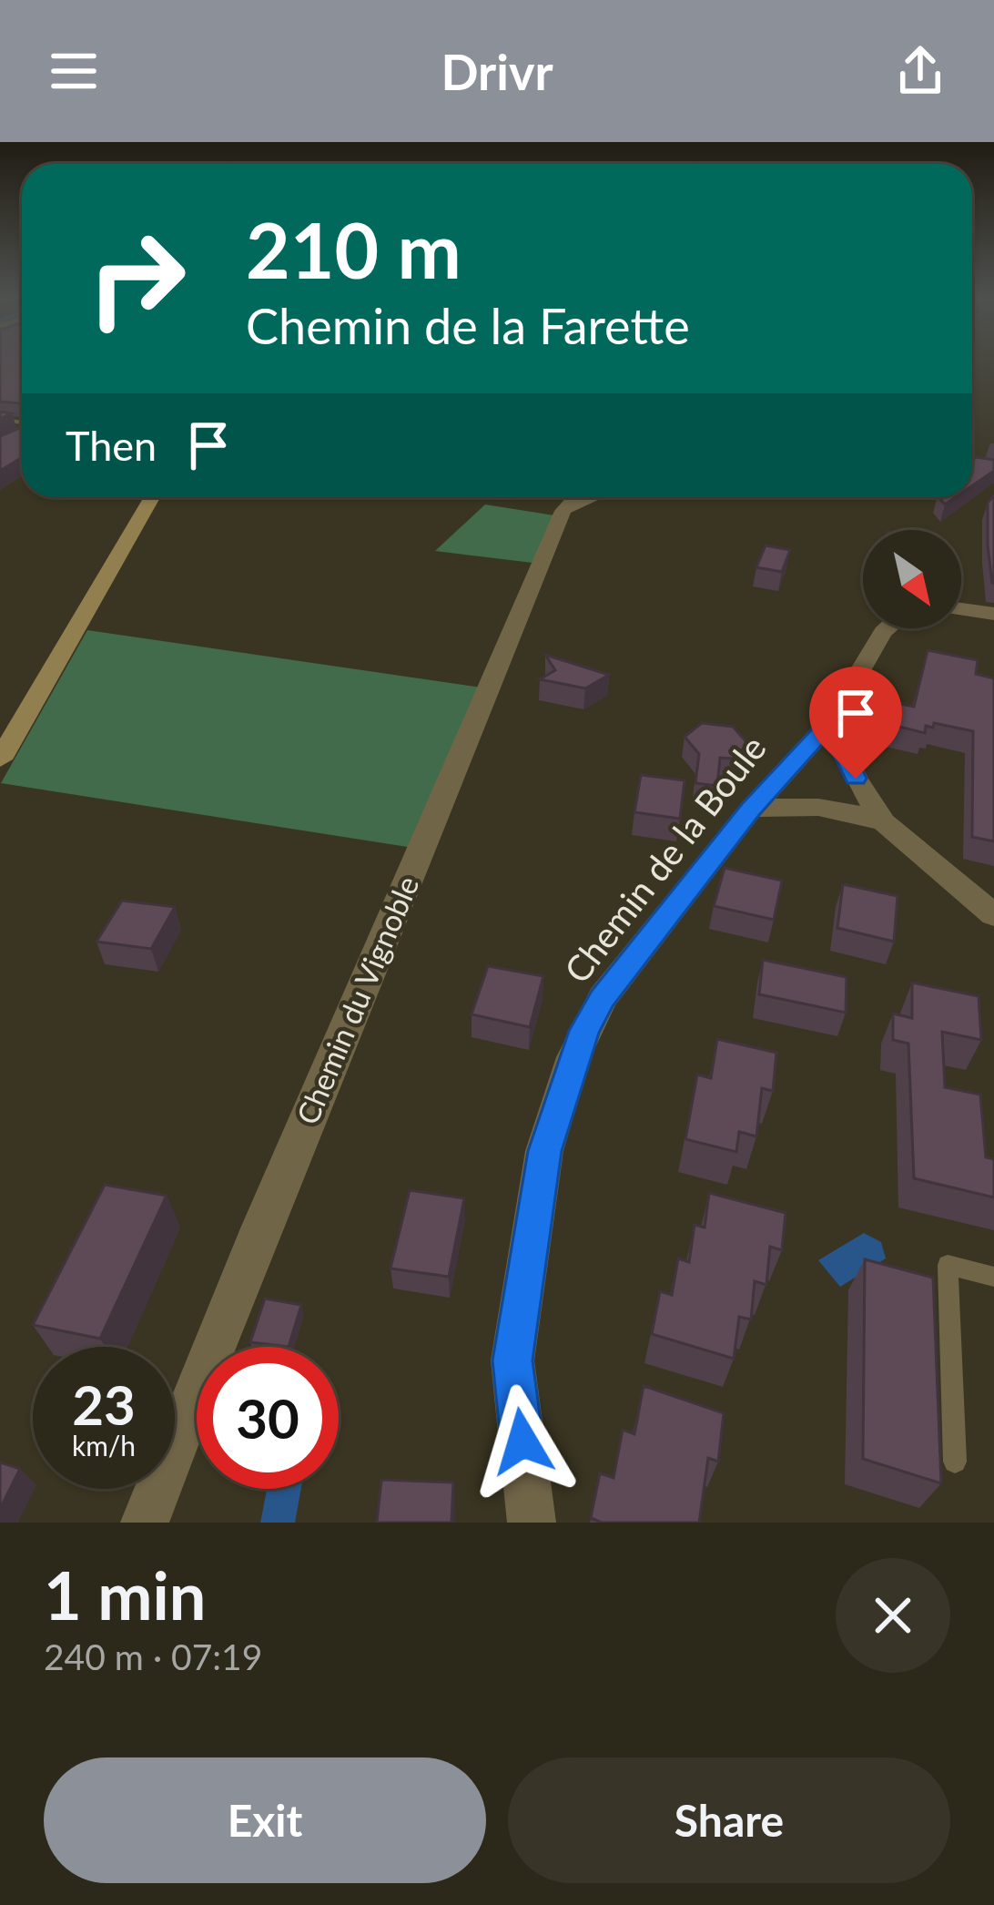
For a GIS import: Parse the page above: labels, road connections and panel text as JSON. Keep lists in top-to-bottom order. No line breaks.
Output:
{"streets":{"street":["Chemin de la Boule","Chemin du Vignoble"]},"north":"bottom right","page":{"header":"Drivr","turn":["210 m","Chemin de la Farette"],"then":"Then","speed":"23 km/h","limit":"30","heading":["1 min","240 m · 07:19"],"buttons":["Exit","Share"]}}
